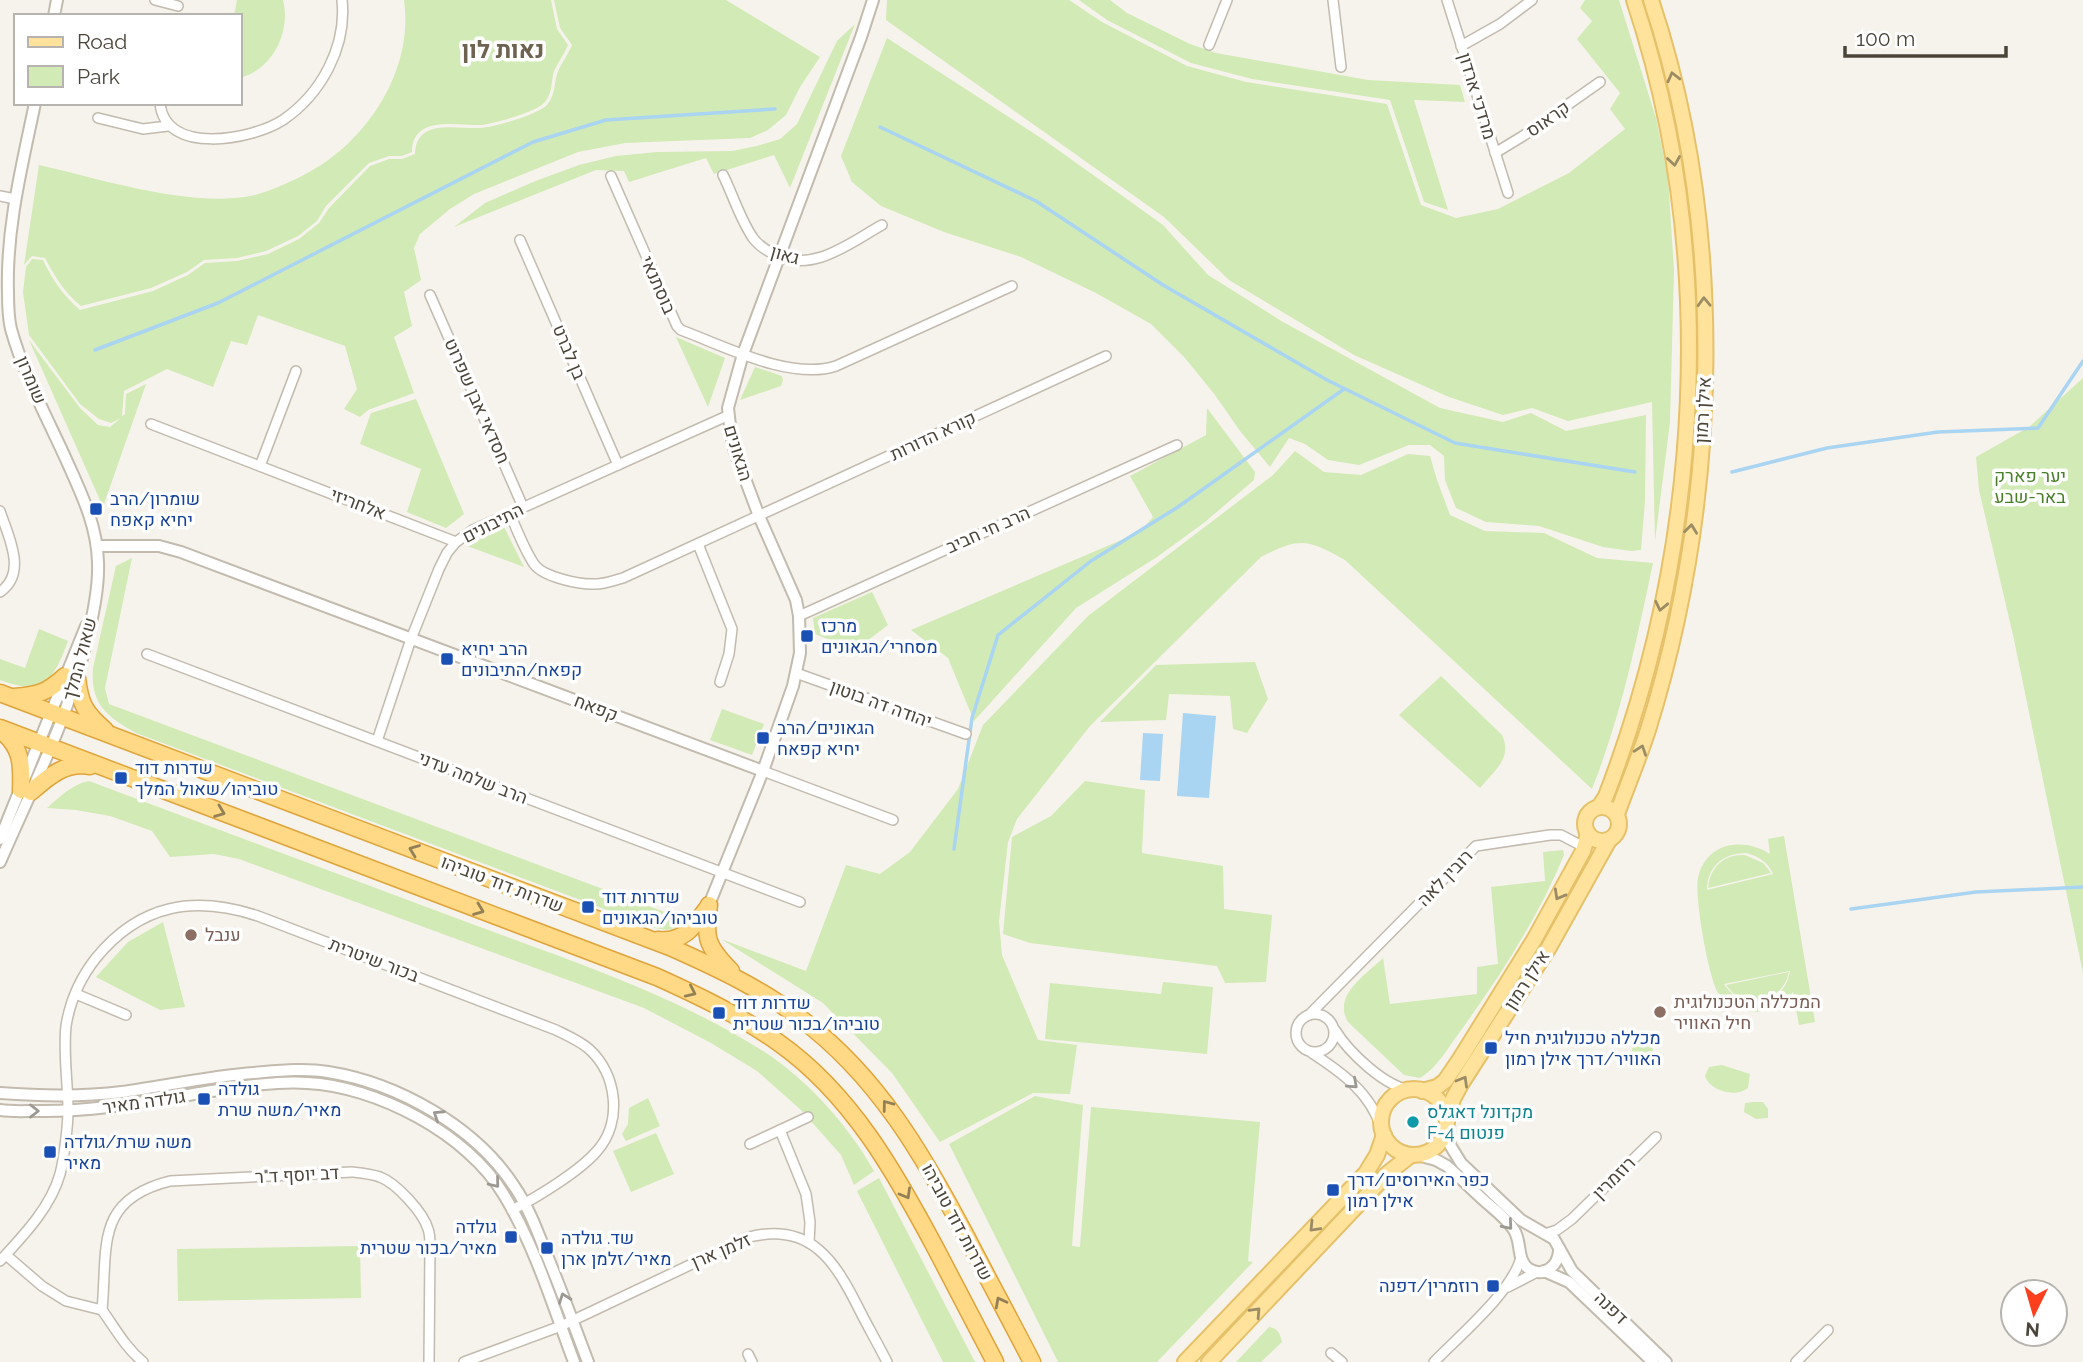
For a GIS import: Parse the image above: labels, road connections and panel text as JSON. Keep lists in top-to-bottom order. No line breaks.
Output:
{"streets":{"highway":["שדרות דוד טוביהו"],"main road":["אילן רמון"],"street":["מרדכי ארדון","קראוס","גאון","בוסתנאי","בן לברט","שומרון","חסדאי אבן שפרוט","קורא הדורות","הגאונים","אלחריזי","התיבונים","הרב חי חביב","שאול המלך","יהודה דה בוטון","קפאח","הרב שלמה עדני","רובין לאה","בכור שיטרית","גולדה מאיר","דב יוסף ד\"ר","רוזמרין","זלמן ארן","דפנה"]},"crossings":[["מרדכי ארדון","קראוס"],["גאון","הגאונים"],["בוסתנאי","הגאונים"],["בן לברט","התיבונים"],["שומרון","שאול המלך"],["שומרון","קפאח"],["חסדאי אבן שפרוט","התיבונים"],["אילן רמון","רובין לאה"],["קורא הדורות","הגאונים"],["קורא הדורות","התיבונים"],["הגאונים","התיבונים"],["הגאונים","הרב חי חביב"],["הגאונים","יהודה דה בוטון"],["הגאונים","קפאח"],["הגאונים","הרב שלמה עדני"],["אלחריזי","התיבונים"],["התיבונים","קפאח"],["התיבונים","הרב שלמה עדני"],["שאול המלך","שדרות דוד טוביהו"],["בכור שיטרית","גולדה מאיר"],["גולדה מאיר","זלמן ארן"],["רוזמרין","דפנה"]],"districts":["נאות לון"],"parks":["יער פארק באר-שבע"],"places":{"transit":["שומרון/הרב יחיא קאפח","מרכז מסחרי/הגאונים","הרב יחיא קפאח/התיבונים","הגאונים/הרב יחיא קפאח","שדרות דוד טוביהו/שאול המלך","שדרות דוד טוביהו/הגאונים","שדרות דוד טוביהו/בכור שטרית","מכללה טכנולוגית חיל האוויר/דרך אילן רמון","גולדה מאיר/משה שרת","משה שרת/גולדה מאיר","כפר האירוסים/דרך אילן רמון","גולדה מאיר/בכור שטרית","שד. גולדה מאיר/זלמן ארן","רוזמרין/דפנה"],"other":["ענבל","המכללה הטכנולוגית חיל האוויר","מקדונל דאגלס F-4 פנטום"]},"legend":["Road","Park"],"scale_bar":"100 m","north":"bottom"}
